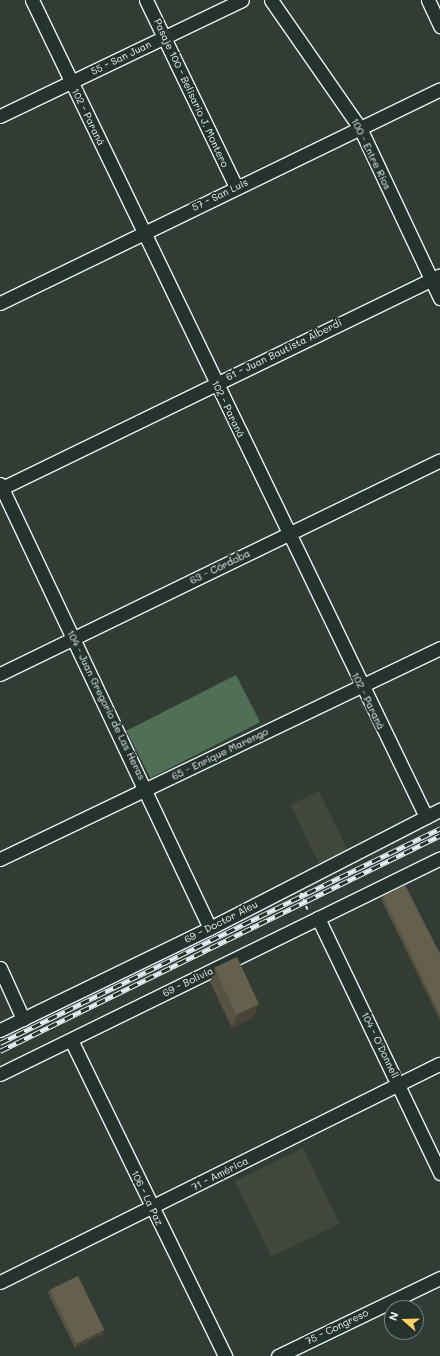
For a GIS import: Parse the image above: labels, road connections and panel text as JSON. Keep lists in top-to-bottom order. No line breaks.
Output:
{"streets":{"street":["55 - San Juan","Pasaje 100 - Belisario J. Montero","102 - Paraná","100 - Entre Ríos","57 - San Luis","61 - Juan Bautista Alberdi","63 - Córdoba","104 - Juan Gregorio de Las Heras","65 - Enrique Marengo","69 - Doctor Aleu","69 - Bolivia","104 - O'Donnell","71 - América","106 - La Paz","75 - Congreso"]},"crossings":[["55 - San Juan","Pasaje 100 - Belisario J. Montero"],["55 - San Juan","102 - Paraná"],["Pasaje 100 - Belisario J. Montero","57 - San Luis"],["102 - Paraná","57 - San Luis"],["102 - Paraná","61 - Juan Bautista Alberdi"],["102 - Paraná","63 - Córdoba"],["102 - Paraná","65 - Enrique Marengo"],["102 - Paraná","69 - Doctor Aleu"],["100 - Entre Ríos","57 - San Luis"],["100 - Entre Ríos","61 - Juan Bautista Alberdi"],["61 - Juan Bautista Alberdi","104 - Juan Gregorio de Las Heras"],["63 - Córdoba","104 - Juan Gregorio de Las Heras"],["104 - Juan Gregorio de Las Heras","65 - Enrique Marengo"],["104 - Juan Gregorio de Las Heras","69 - Doctor Aleu"],["69 - Bolivia","104 - O'Donnell"],["69 - Bolivia","106 - La Paz"],["104 - O'Donnell","71 - América"],["71 - América","106 - La Paz"]],"north":"left"}
